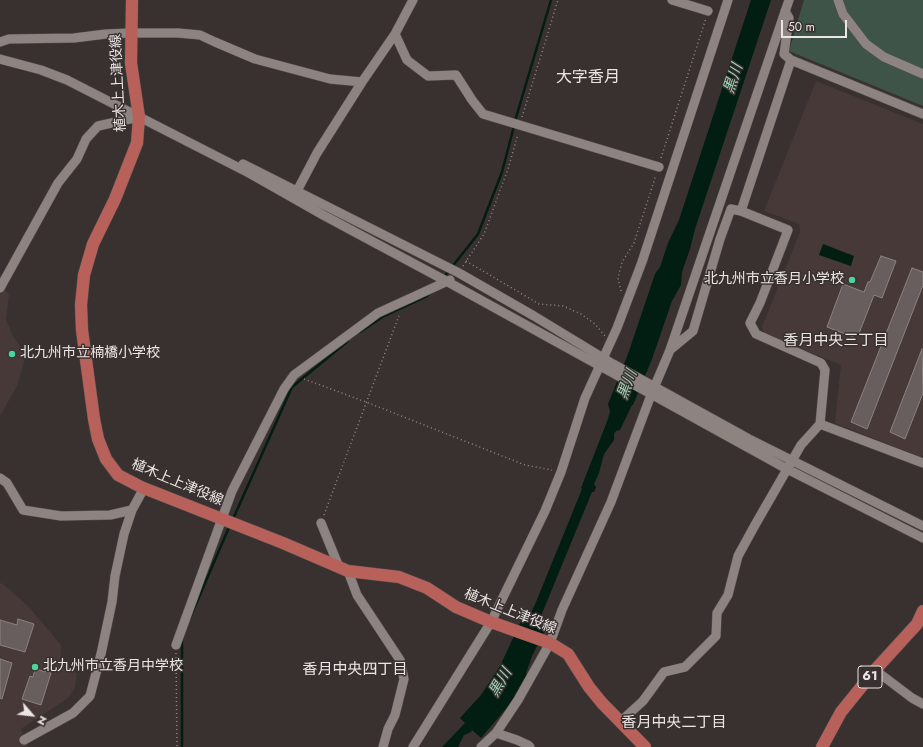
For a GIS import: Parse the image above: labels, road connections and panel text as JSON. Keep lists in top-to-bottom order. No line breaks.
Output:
{"streets":{"main road":["植木上上津役線","61"]},"districts":["大字香月","香月中央三丁目","香月中央四丁目","香月中央二丁目"],"water":["黒川"],"places":["北九州市立香月小学校","北九州市立楠橋小学校","北九州市立香月中学校"],"scale_bar":"50 m","north":"bottom right"}
